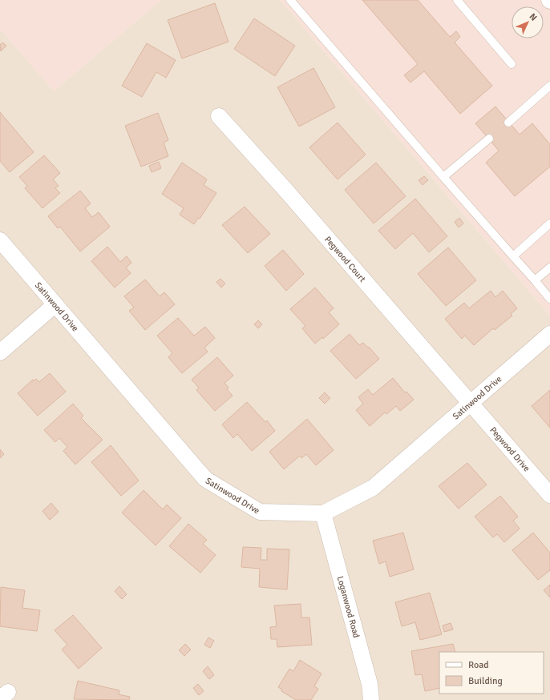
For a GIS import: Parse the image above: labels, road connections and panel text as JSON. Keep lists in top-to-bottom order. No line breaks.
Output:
{"streets":{"street":["Pegwood Court","Satinwood Drive","Pegwood Drive","Loganwood Road"]},"crossings":[["Pegwood Court","Satinwood Drive"],["Pegwood Court","Pegwood Drive"],["Satinwood Drive","Pegwood Drive"],["Satinwood Drive","Loganwood Road"]],"legend":["Road","Building"],"north":"top right"}
